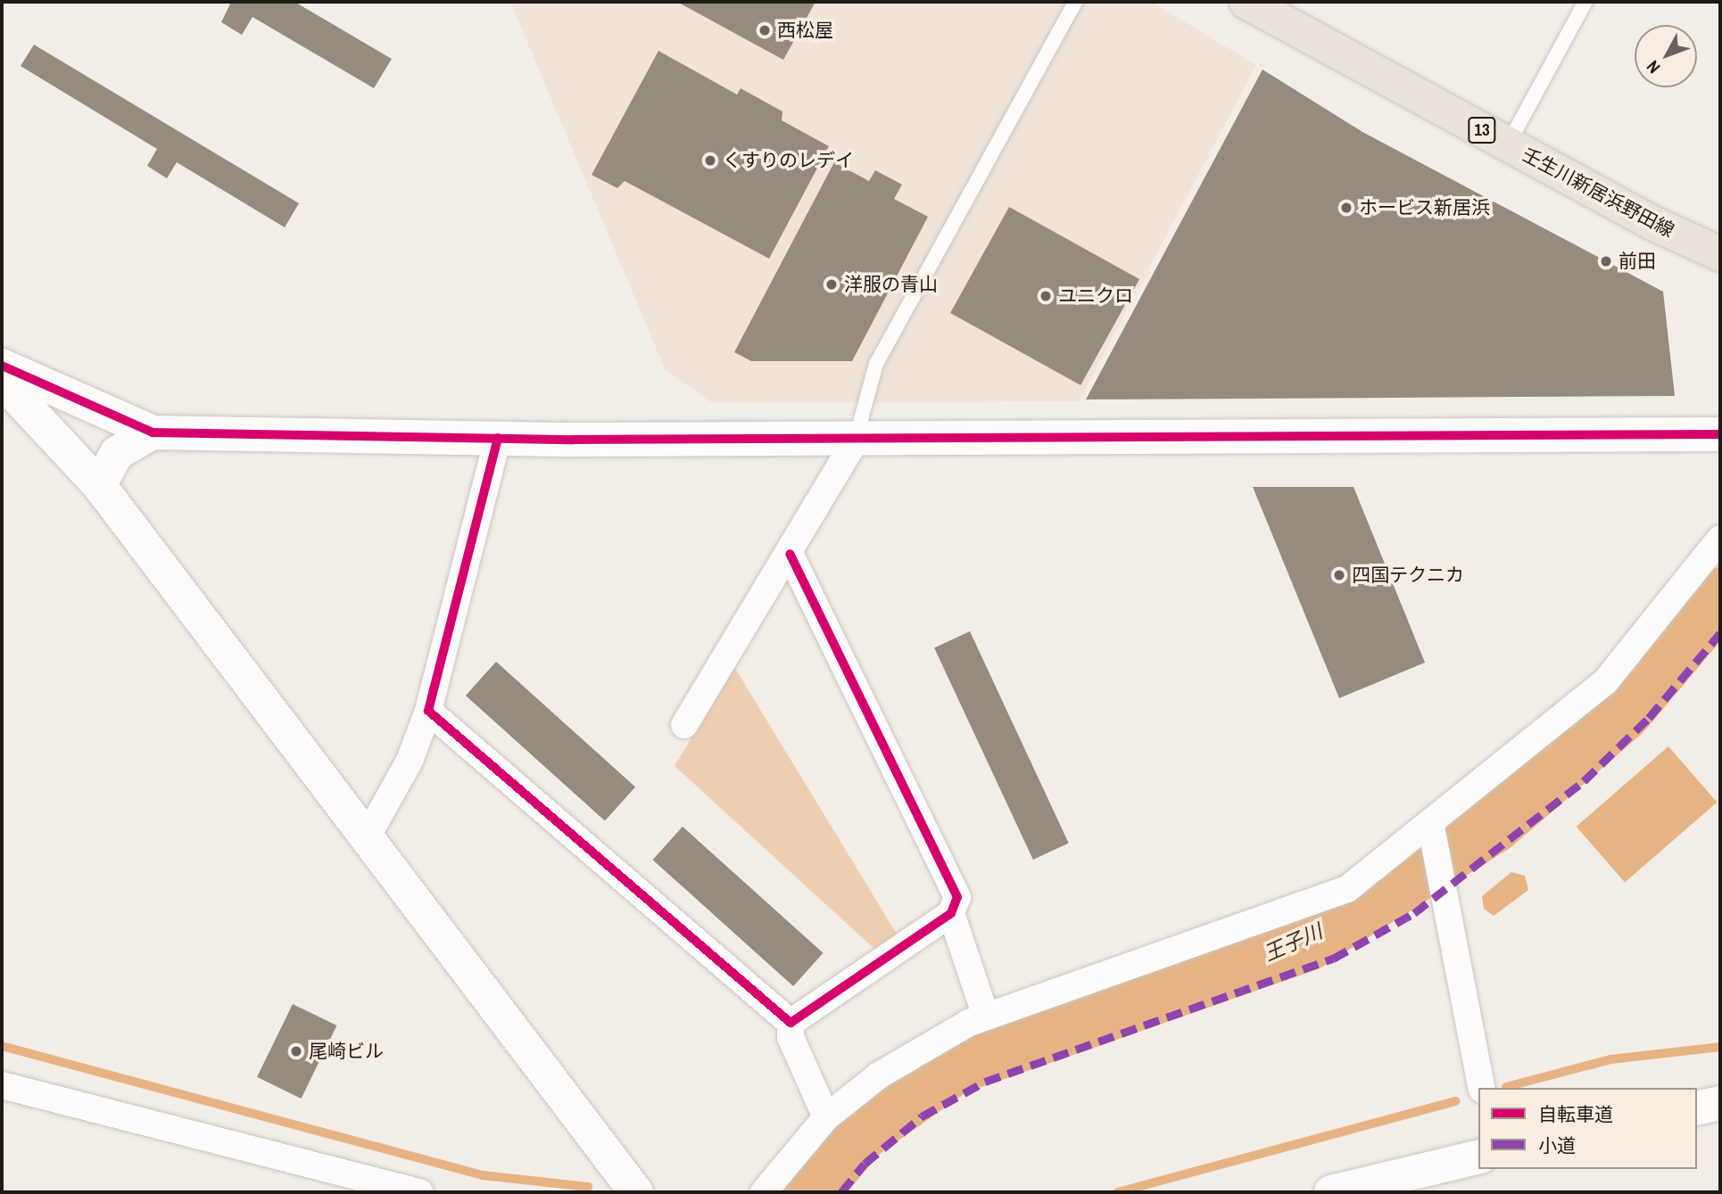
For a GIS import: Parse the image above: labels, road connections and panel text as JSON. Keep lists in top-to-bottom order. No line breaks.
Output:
{"streets":{"main road":["13","壬生川新居浜野田線"]},"water":["王子川"],"places":["西松屋","くすりのレデイ","ホービス新居浜","前田","洋服の青山","ユニクロ","四国テクニカ","尾崎ビル"],"legend":["自転車道","小道"],"north":"bottom left"}
